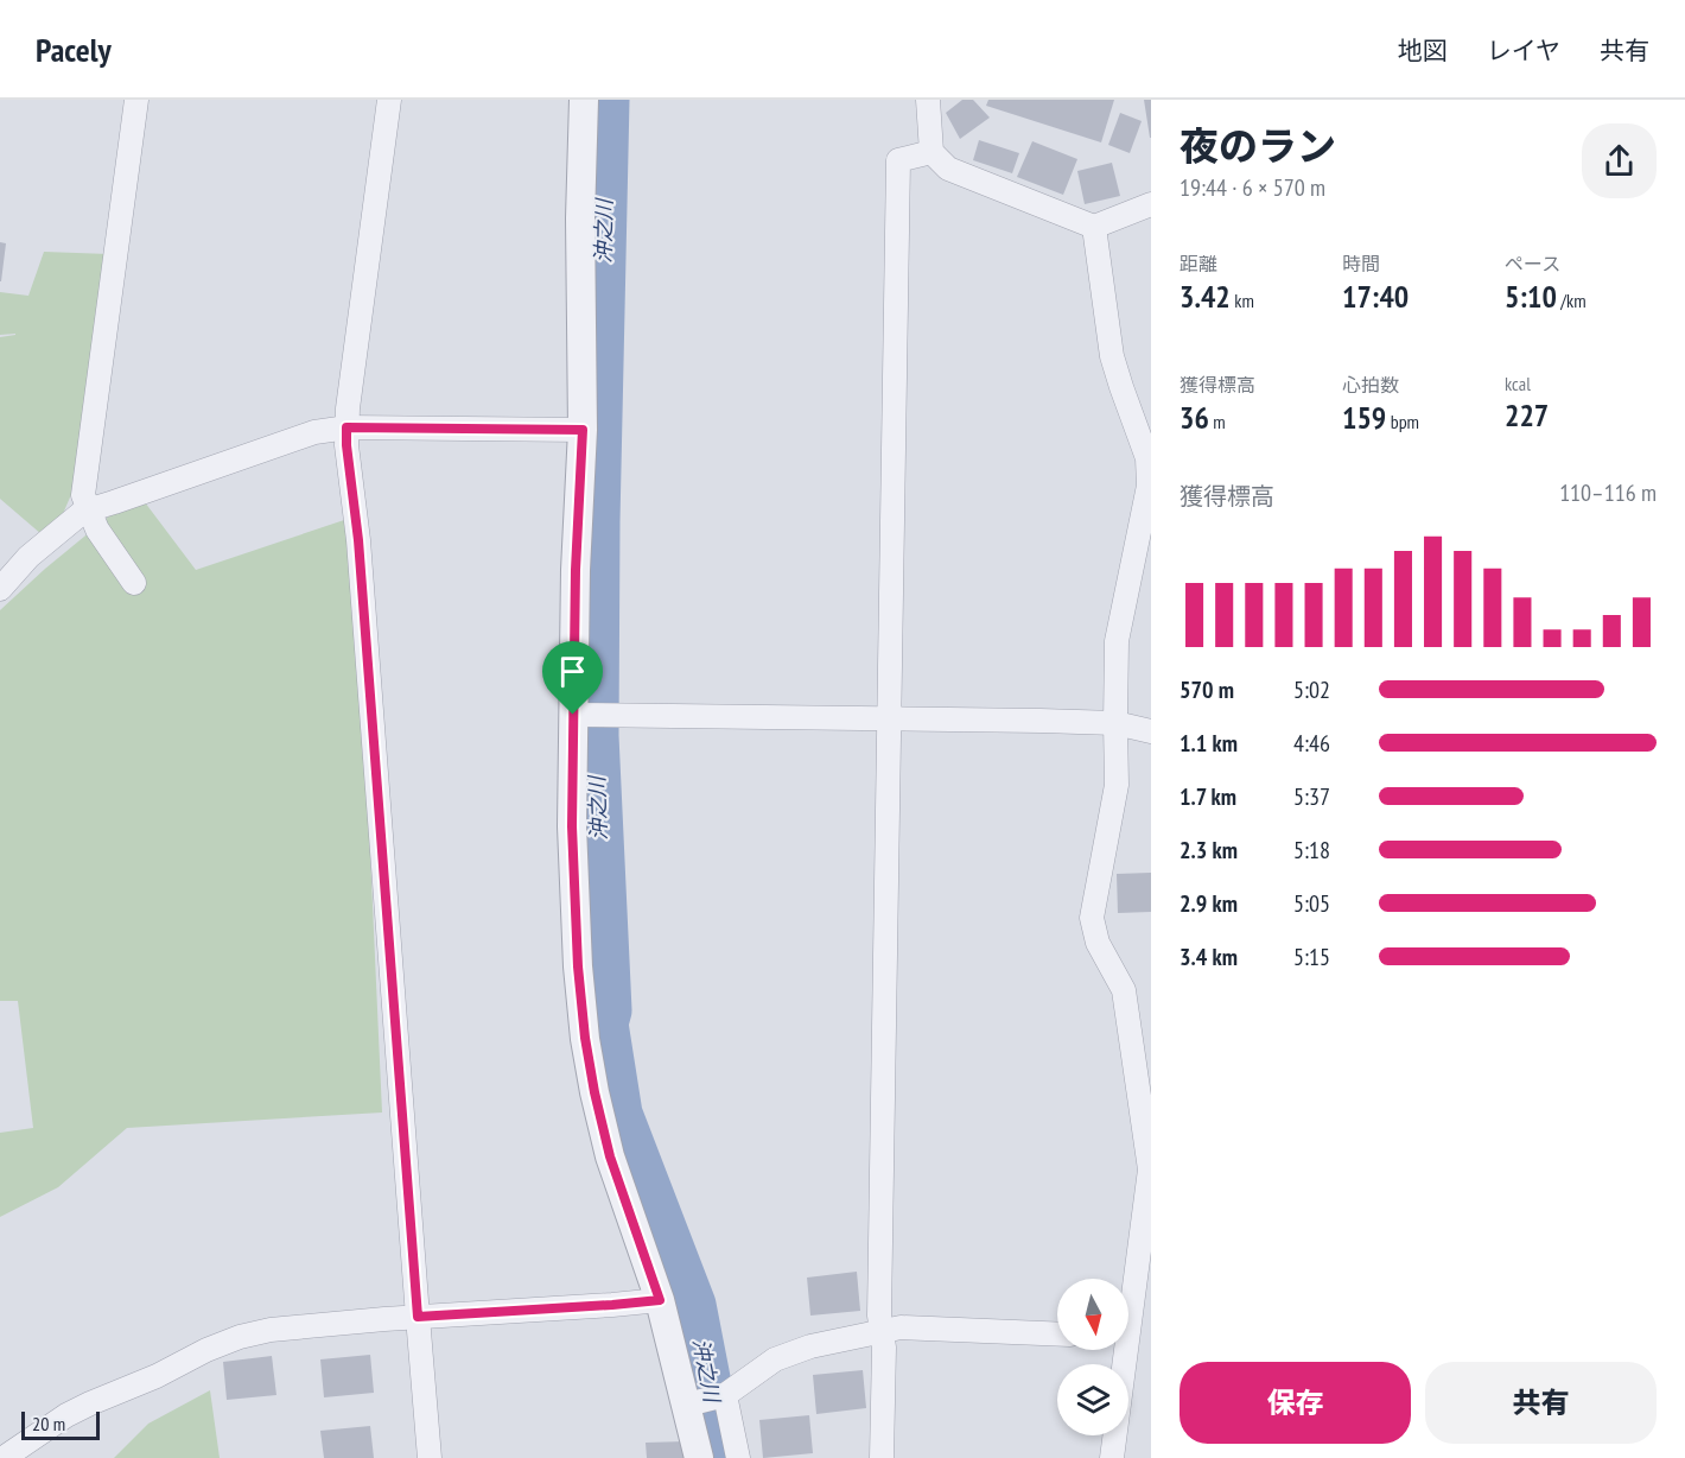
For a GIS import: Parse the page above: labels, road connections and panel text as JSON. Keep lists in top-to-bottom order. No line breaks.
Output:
{"water":["沖之川"],"scale_bar":"20 m","north":"bottom","page":{"header":"Pacely","nav":["地図","レイヤ","共有"],"heading":["夜のラン","19:44 · 6 × 570 m"],"stats":[["距離","3.42 km"],["時間","17:40"],["ペース","5:10 /km"],["獲得標高","36 m"],["心拍数","159 bpm"],["kcal","227"]],"chart":["獲得標高","110–116 m"],"list":[{"name":"570 m","note":"5:02"},{"name":"1.1 km","note":"4:46"},{"name":"1.7 km","note":"5:37"},{"name":"2.3 km","note":"5:18"},{"name":"2.9 km","note":"5:05"},{"name":"3.4 km","note":"5:15"}],"buttons":["保存","共有"],"scale":"20 m"}}
